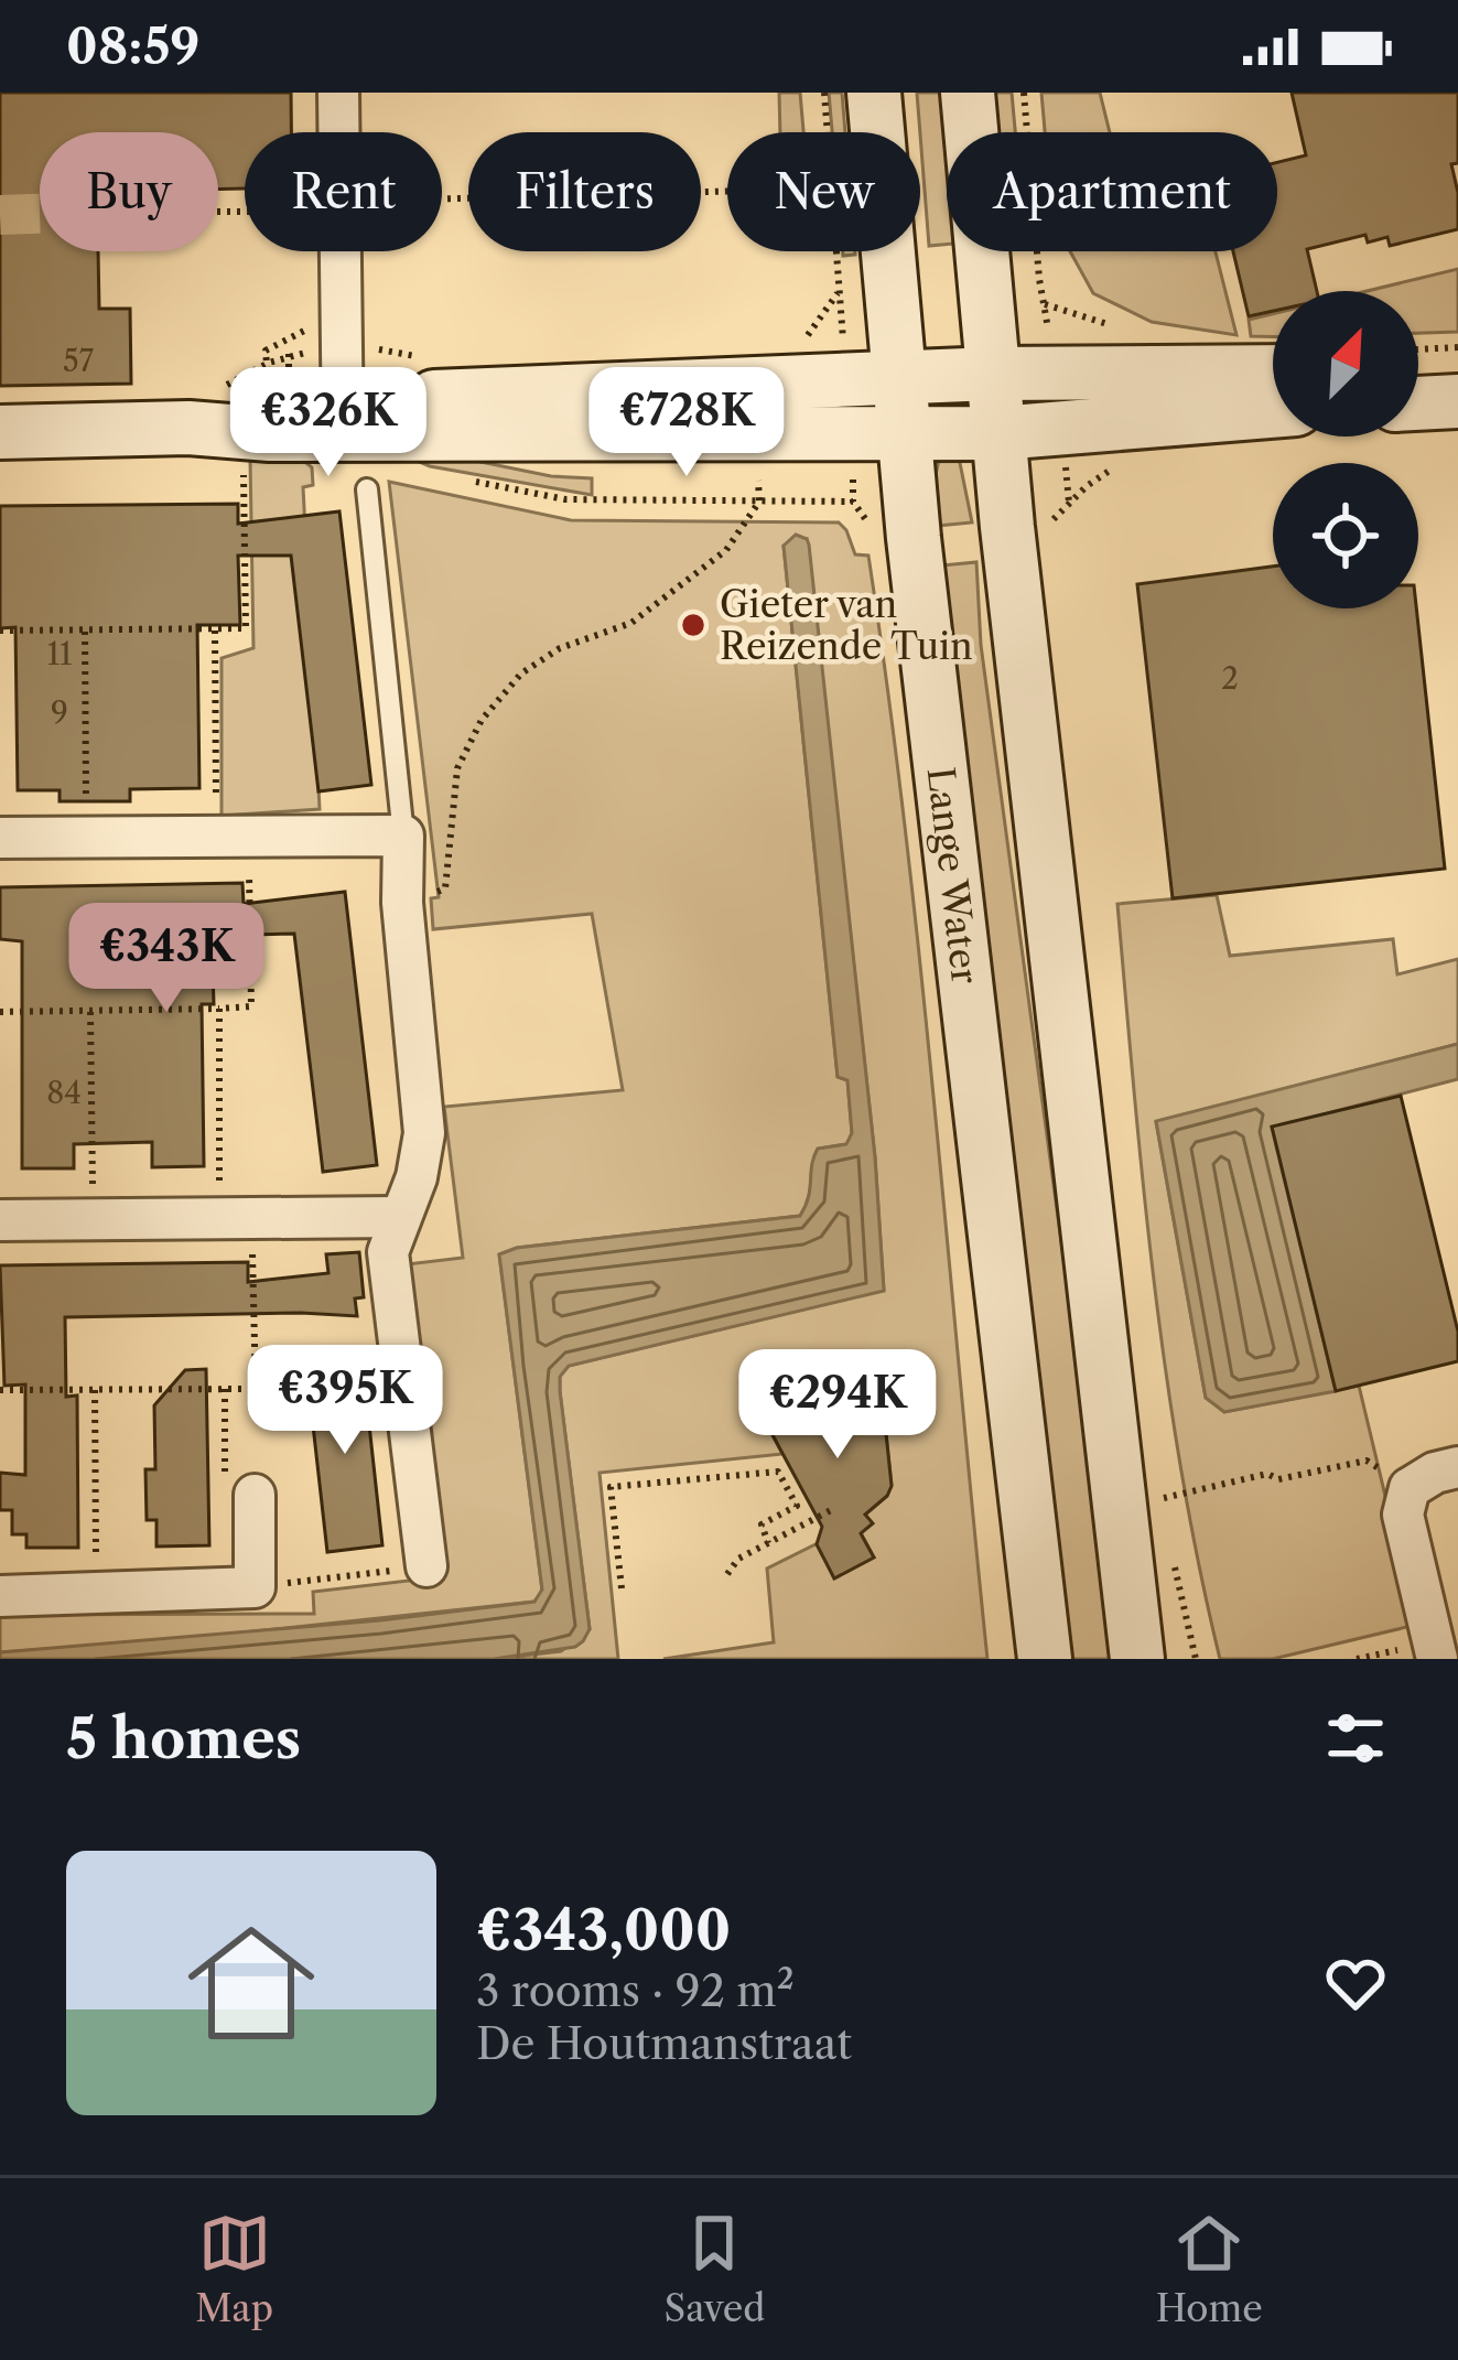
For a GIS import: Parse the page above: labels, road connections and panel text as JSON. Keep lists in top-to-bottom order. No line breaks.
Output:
{"streets":{"main road":["Lange Water"]},"places":["Gieter van Reizende Tuin"],"house_numbers":["57","11","2","9","84"],"north":"top right","page":{"status":"08:59","chip":["Buy","Rent","Filters","New","Apartment"],"price":["€326K","€728K","€343K","€395K","€294K"],"heading":"5 homes","list":[{"name":"€343,000","note":"3 rooms · 92 m² · De Houtmanstraat"}],"tabs":["Map","Saved","Home"]}}
